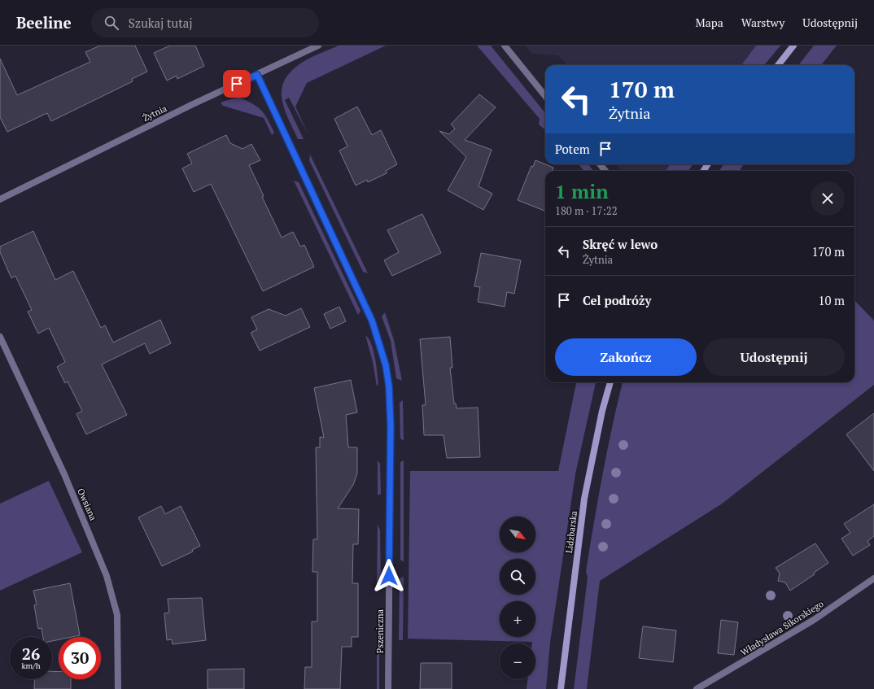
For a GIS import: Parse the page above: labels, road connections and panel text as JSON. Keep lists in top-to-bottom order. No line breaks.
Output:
{"streets":{"main road":["Lidzbarska"],"street":["Żytnia","Owsiana","Władysława Sikorskiego","Pszeniczna"]},"crossings":[["Żytnia","Pszeniczna"]],"north":"bottom right","page":{"header":"Beeline","search":"Szukaj tutaj","nav":["Mapa","Warstwy","Udostępnij"],"turn":["170 m","Żytnia"],"then":"Potem","heading":["1 min","180 m · 17:22"],"list":[{"name":"Skręć w lewo","note":"Żytnia","value":"170 m"},{"name":"Cel podróży","value":"10 m"}],"buttons":["Zakończ","Udostępnij"],"map_buttons":["+","−"],"speed":"26 km/h","limit":"30"}}
